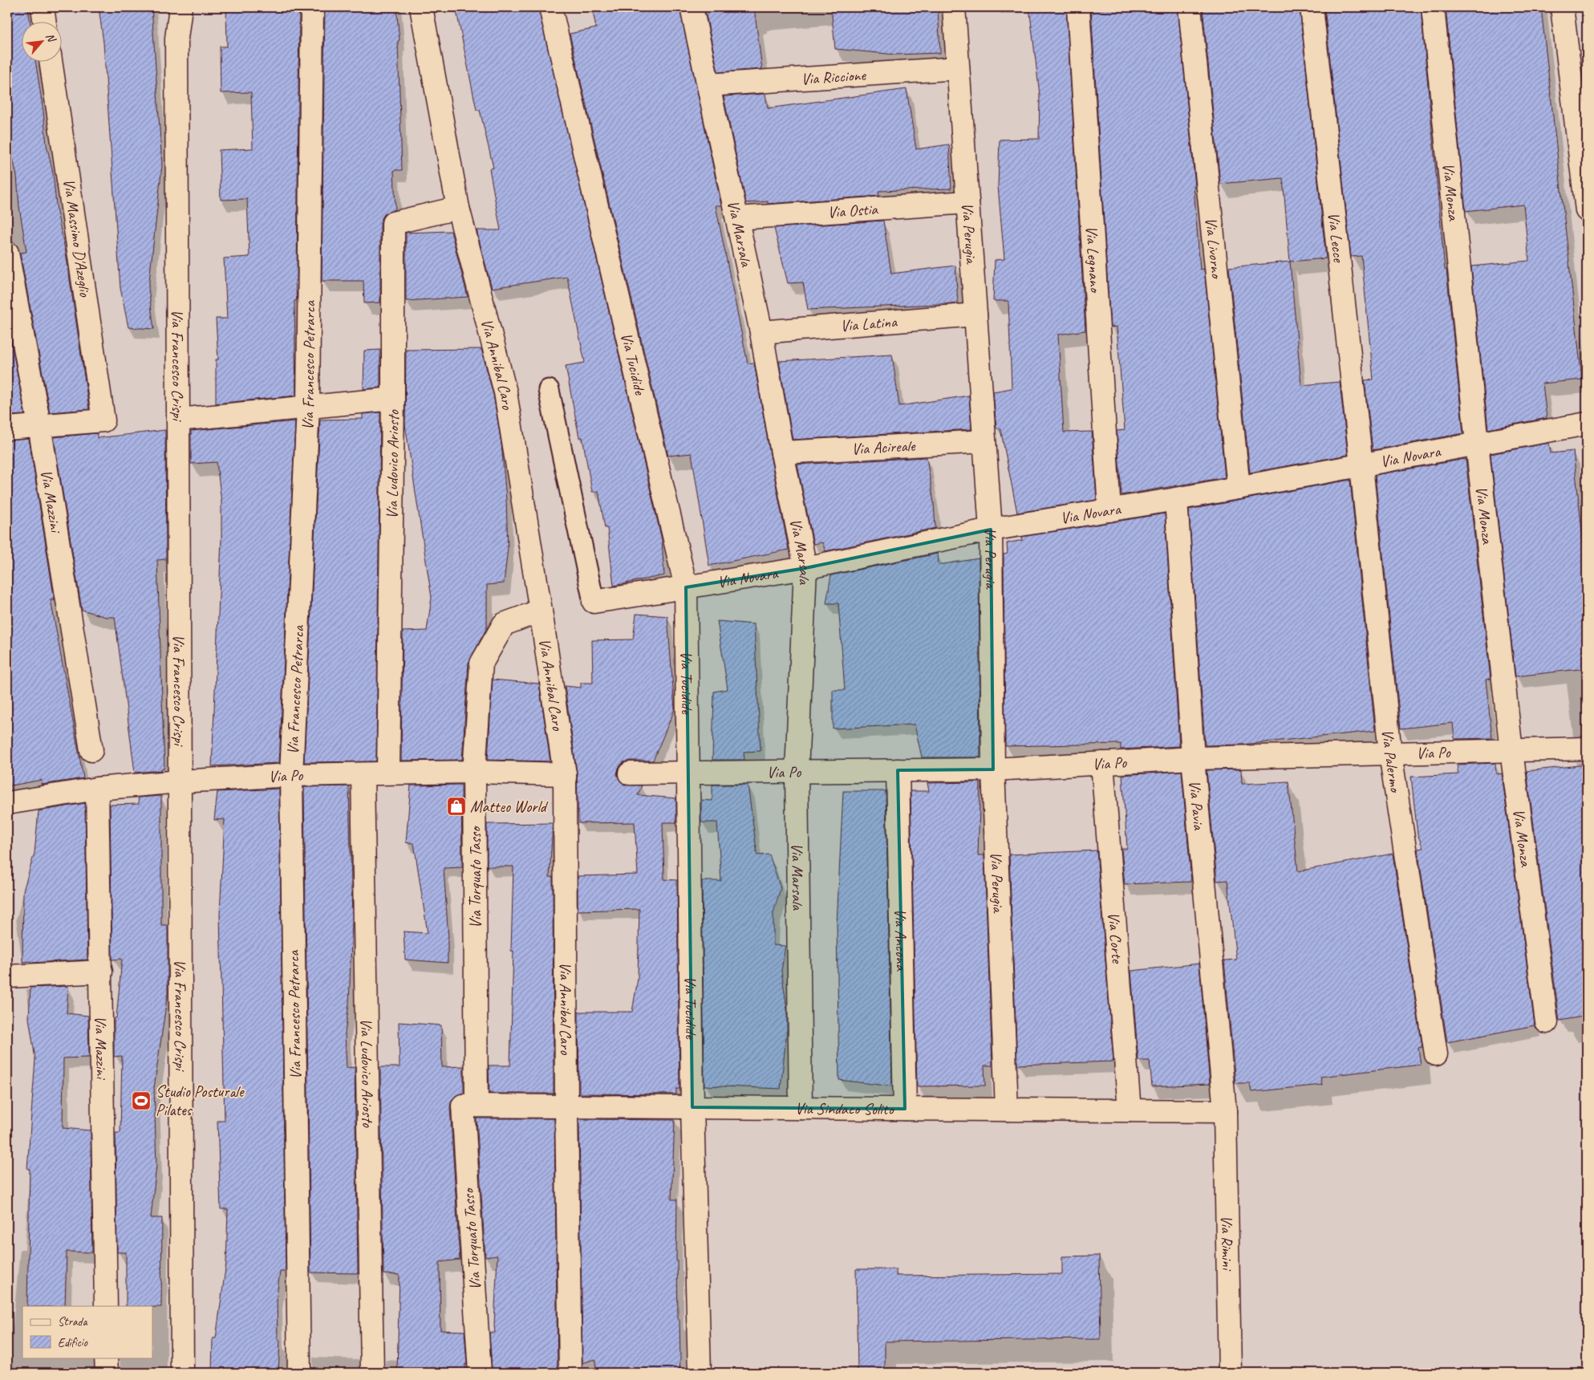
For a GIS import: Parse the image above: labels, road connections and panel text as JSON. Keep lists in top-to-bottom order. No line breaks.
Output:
{"streets":{"street":["Via Riccione","Via Monza","Via Ostia","Via Marsala","Via Perugia","Via Lecce","Via Massimo D'Azeglio","Via Livorno","Via Legnano","Via Latina","Via Tucidide","Via Annibal Caro","Via Francesco Crispi","Via Francesco Petrarca","Via Acireale","Via Novara","Via Ludovico Ariosto","Via Mazzini","Via Po","Via Palermo","Via Pavia","Via Torquato Tasso","Via Corte","Via Ancona","Via Sindaco Solito","Via Rimini"]},"crossings":[["Via Riccione","Via Marsala"],["Via Riccione","Via Perugia"],["Via Monza","Via Novara"],["Via Monza","Via Po"],["Via Ostia","Via Marsala"],["Via Ostia","Via Perugia"],["Via Marsala","Via Latina"],["Via Marsala","Via Acireale"],["Via Marsala","Via Novara"],["Via Marsala","Via Po"],["Via Marsala","Via Sindaco Solito"],["Via Perugia","Via Latina"],["Via Perugia","Via Acireale"],["Via Perugia","Via Novara"],["Via Perugia","Via Po"],["Via Perugia","Via Sindaco Solito"],["Via Lecce","Via Novara"],["Via Lecce","Via Palermo"],["Via Massimo D'Azeglio","Via Mazzini"],["Via Livorno","Via Novara"],["Via Legnano","Via Novara"],["Via Tucidide","Via Novara"],["Via Tucidide","Via Po"],["Via Tucidide","Via Sindaco Solito"],["Via Annibal Caro","Via Ludovico Ariosto"],["Via Annibal Caro","Via Po"],["Via Annibal Caro","Via Torquato Tasso"],["Via Annibal Caro","Via Sindaco Solito"],["Via Francesco Crispi","Via Po"],["Via Francesco Petrarca","Via Po"],["Via Novara","Via Palermo"],["Via Novara","Via Pavia"],["Via Ludovico Ariosto","Via Po"],["Via Mazzini","Via Po"],["Via Po","Via Palermo"],["Via Po","Via Pavia"],["Via Po","Via Torquato Tasso"],["Via Po","Via Corte"],["Via Po","Via Ancona"],["Via Pavia","Via Sindaco Solito"],["Via Pavia","Via Rimini"],["Via Torquato Tasso","Via Sindaco Solito"],["Via Corte","Via Sindaco Solito"],["Via Ancona","Via Sindaco Solito"],["Via Sindaco Solito","Via Rimini"]],"places":{"shop":["Matteo World"],"sports":["Studio Posturale Pilates"]},"legend":["Strada","Edificio"],"north":"top right"}
